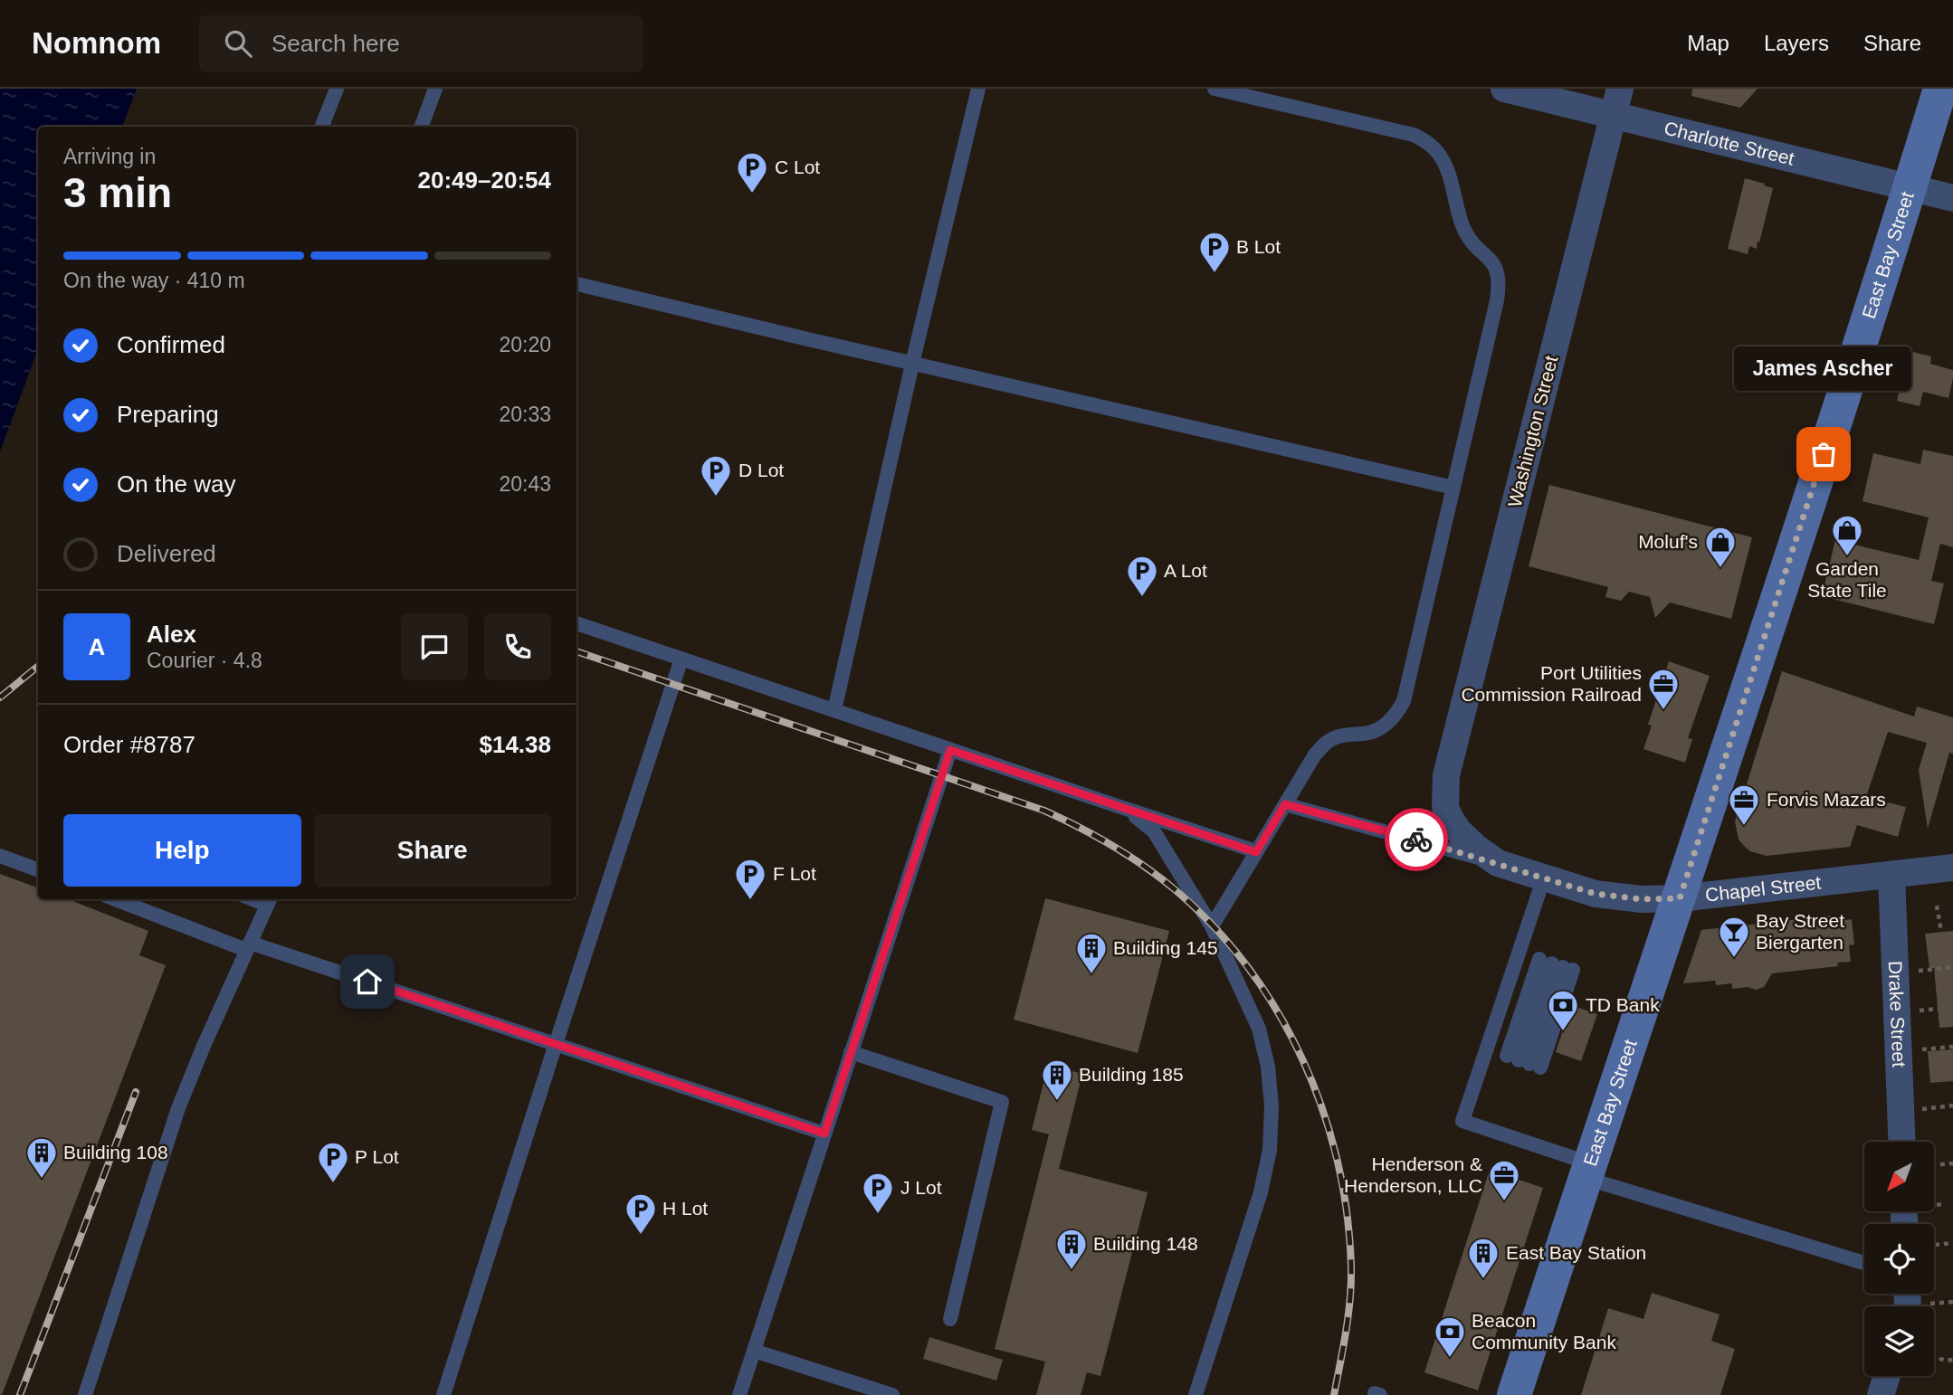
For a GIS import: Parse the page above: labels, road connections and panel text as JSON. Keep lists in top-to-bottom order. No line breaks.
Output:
{"streets":{"main road":["East Bay Street"],"street":["Charlotte Street","Washington Street","Chapel Street","Drake Street"]},"crossings":[["Charlotte Street","East Bay Street"],["Charlotte Street","Washington Street"],["East Bay Street","Chapel Street"],["Washington Street","Chapel Street"],["Chapel Street","Drake Street"]],"places":{"parking":["C Lot","B Lot","D Lot","A Lot","F Lot","P Lot","J Lot","H Lot"],"other":["James Ascher"],"shop":["Garden State Tile","Moluf's"],"office":["Port Utilities Commission Railroad","Forvis Mazars","Henderson & Henderson, LLC"],"bar":["Bay Street Biergarten"],"building":["Building 145","Building 185","Building 108","Building 148","East Bay Station"],"bank":["TD Bank","Beacon Community Bank"]},"north":"bottom left","page":{"header":"Nomnom","search":"Search here","nav":["Map","Layers","Share"],"heading":["3 min","Arriving in","20:49–20:54"],"panel":["Alex","Courier · 4.8","Order #8787","$14.38"],"bar":"On the way · 410 m","list":[["Confirmed","20:20"],["Preparing","20:33"],["On the way","20:43"],"Delivered"],"bubble":"James Ascher","round":"A","buttons":["Help","Share"]}}
